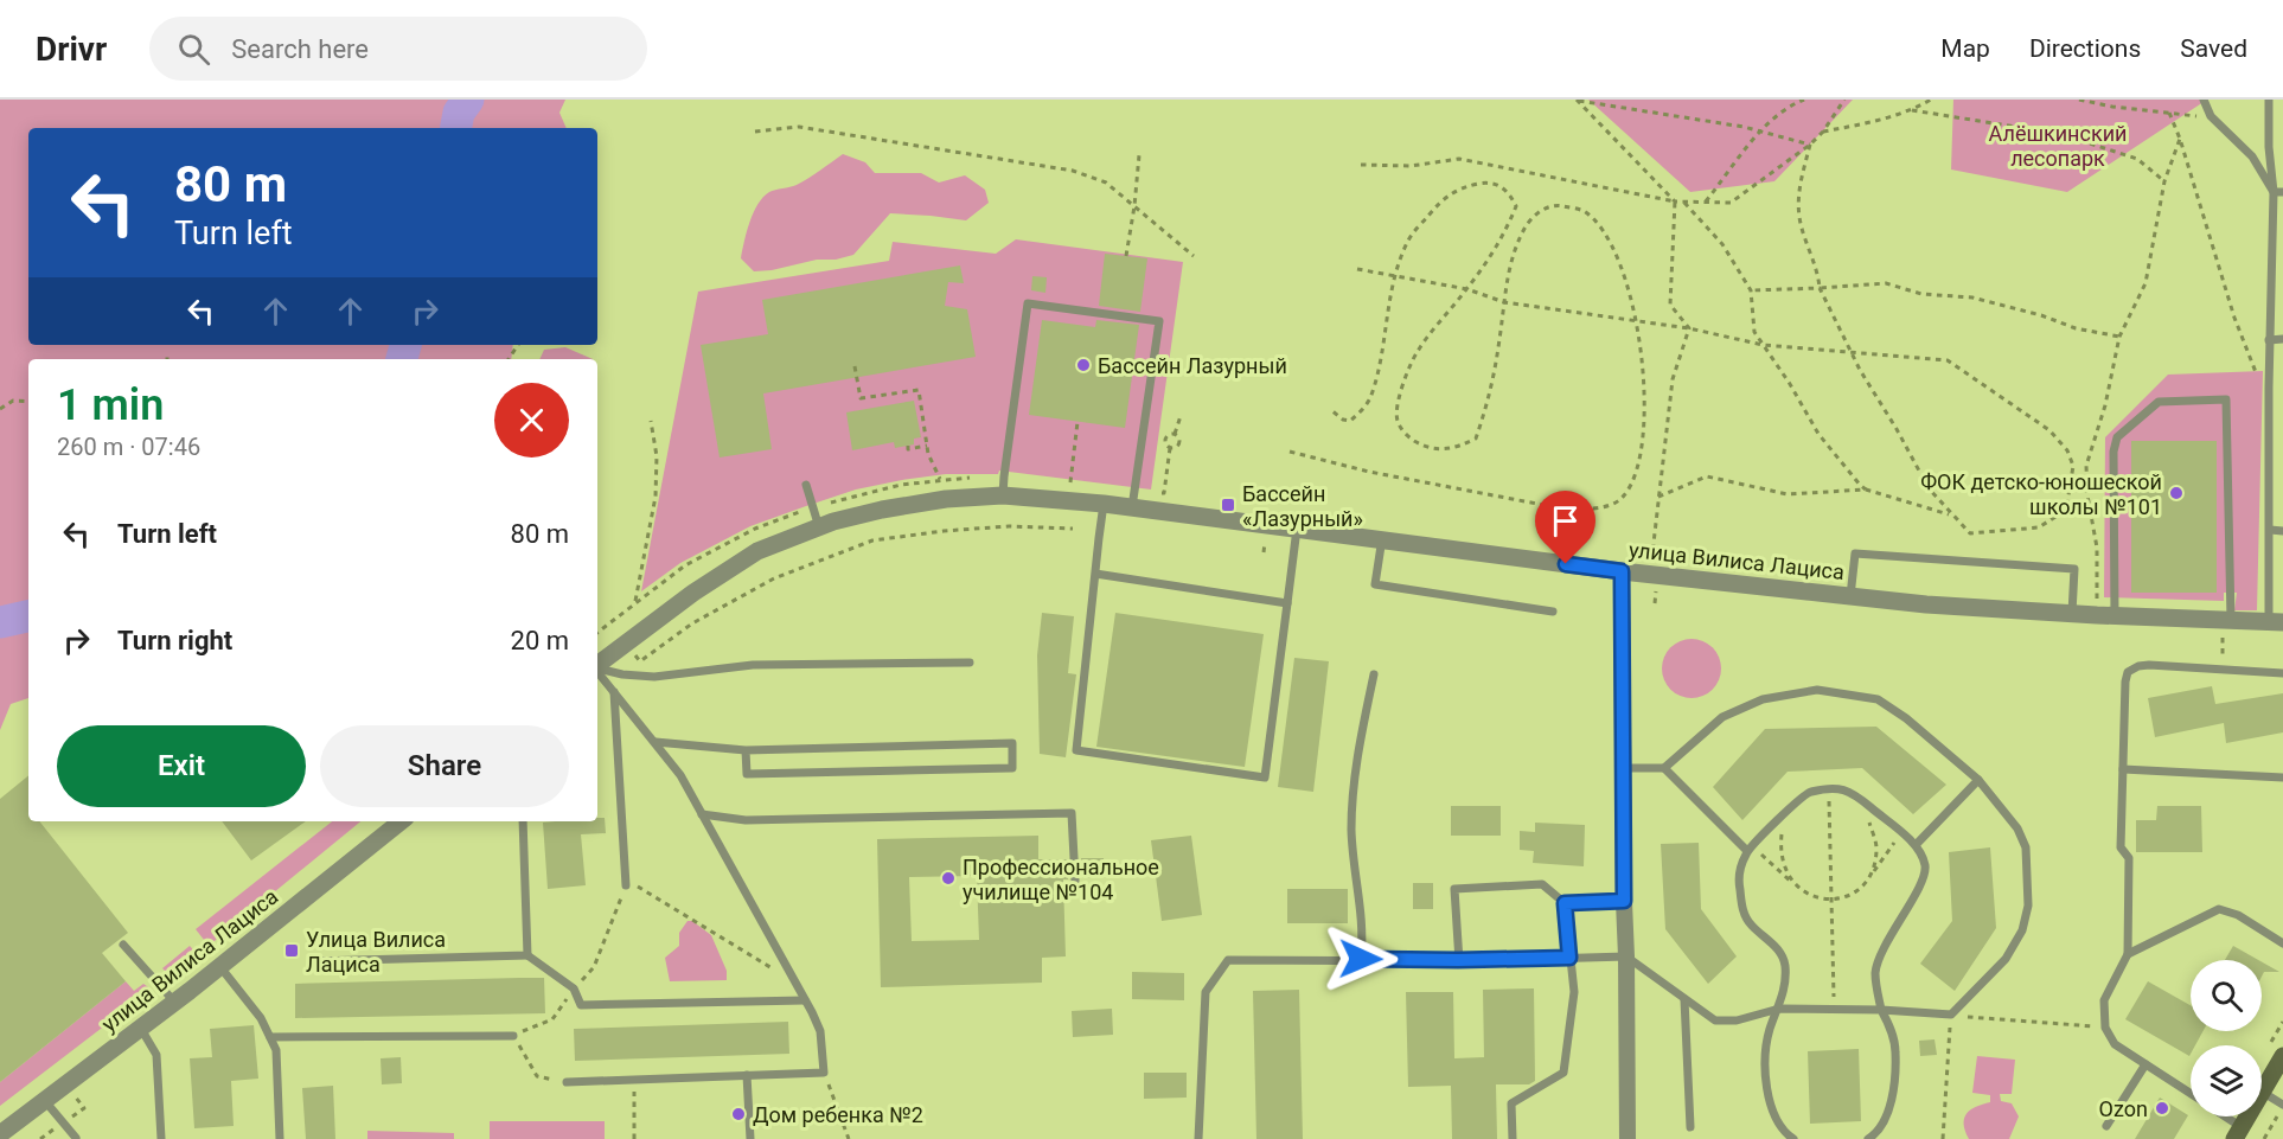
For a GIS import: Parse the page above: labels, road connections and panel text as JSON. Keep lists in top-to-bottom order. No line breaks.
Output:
{"streets":{"street":["улица Вилиса Лациса"]},"parks":["Алёшкинский лесопарк"],"places":{"other":["Бассейн Лазурный","ФОК детско-юношеской школы №101","Профессиональное училище №104","Ozon","Дом ребенка №2"],"transit":["Бассейн «Лазурный»","Улица Вилиса Лациса"]},"page":{"header":"Drivr","search":"Search here","nav":["Map","Directions","Saved"],"turn":["80 m","Turn left"],"heading":["1 min","260 m · 07:46"],"list":[{"name":"Turn left","value":"80 m"},{"name":"Turn right","value":"20 m"}],"buttons":["Exit","Share"]}}
